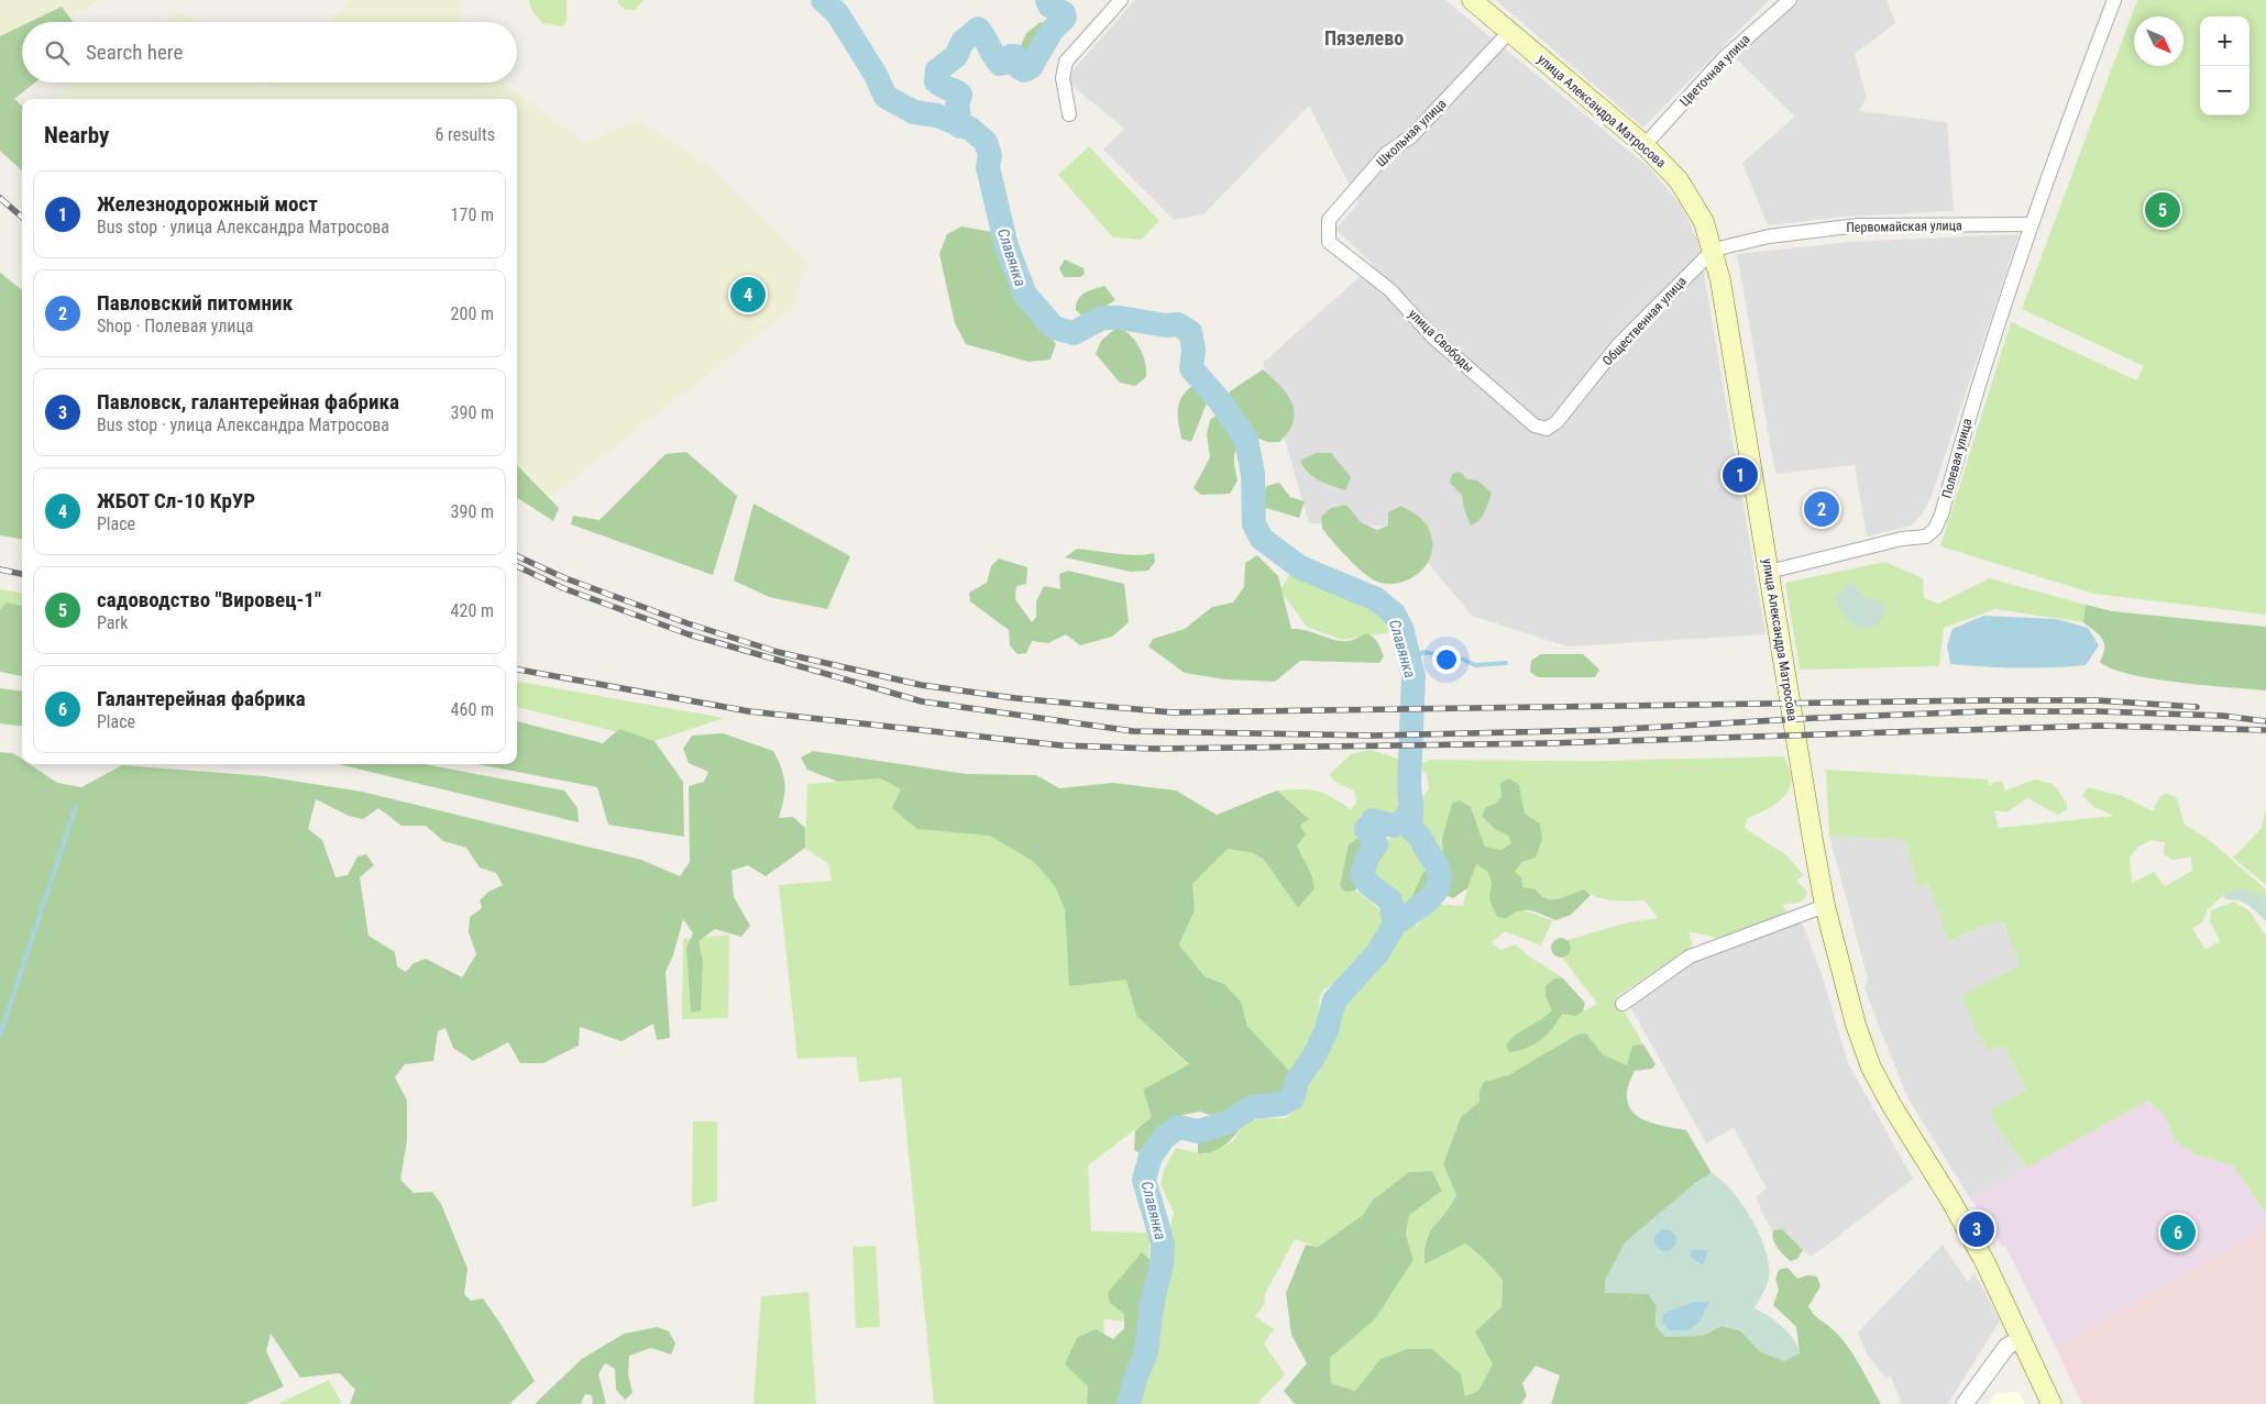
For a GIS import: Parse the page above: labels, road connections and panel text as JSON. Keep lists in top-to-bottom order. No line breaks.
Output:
{"streets":{"main road":["улица Александра Матросова"],"street":["Цветочная улица","Школьная улица","Первомайская улица","Общественная улица","улица Свободы","Полевая улица"]},"crossings":[["Цветочная улица","улица Александра Матросова"],["улица Александра Матросова","Школьная улица"],["улица Александра Матросова","Первомайская улица"],["улица Александра Матросова","Общественная улица"],["улица Александра Матросова","Полевая улица"],["Школьная улица","улица Свободы"],["Первомайская улица","Общественная улица"],["Первомайская улица","Полевая улица"],["Общественная улица","улица Свободы"]],"districts":["Пязелево"],"water":["Славянка"],"north":"bottom right","page":{"map_buttons":["+","−"],"search":"Search here","heading":["Nearby","6 results"],"list":[{"mark":"1","name":"Железнодорожный мост","note":"Bus stop · улица Александра Матросова","value":"170 m"},{"mark":"2","name":"Павловский питомник","note":"Shop · Полевая улица","value":"200 m"},{"mark":"3","name":"Павловск, галантерейная фабрика","note":"Bus stop · улица Александра Матросова","value":"390 m"},{"mark":"4","name":"ЖБОТ Сл-10 КрУР","note":"Place","value":"390 m"},{"mark":"5","name":"садоводство \"Вировец-1\"","note":"Park","value":"420 m"},{"mark":"6","name":"Галантерейная фабрика","note":"Place","value":"460 m"}],"pins":["5","4","1","2","3","6"]}}
